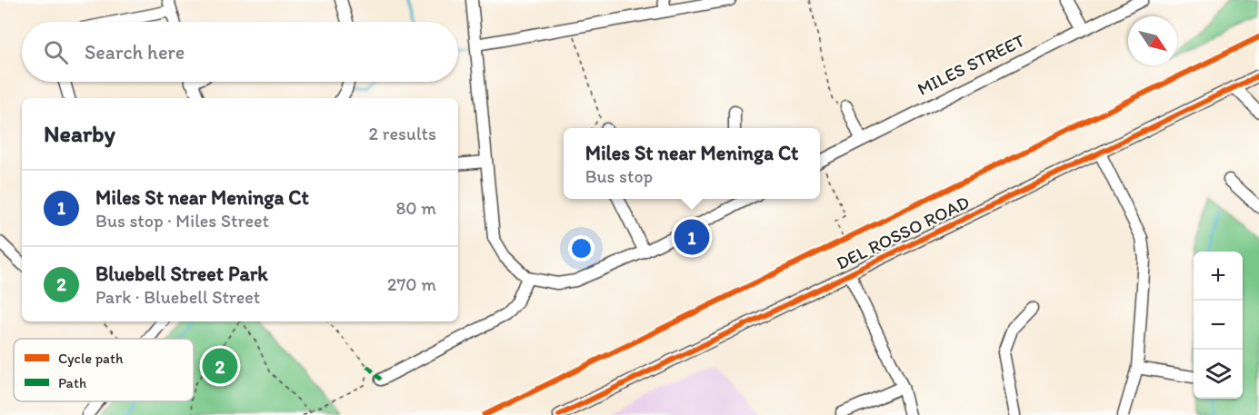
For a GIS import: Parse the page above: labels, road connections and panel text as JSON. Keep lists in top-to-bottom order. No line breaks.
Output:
{"streets":{"street":["MILES STREET","DEL ROSSO ROAD"]},"legend":["Cycle path","Path"],"north":"bottom right","page":{"search":"Search here","heading":["Nearby","2 results"],"popup":["Miles St near Meninga Ct","Bus stop"],"list":[{"mark":"1","name":"Miles St near Meninga Ct","note":"Bus stop · Miles Street","value":"80 m"},{"mark":"2","name":"Bluebell Street Park","note":"Park · Bluebell Street","value":"270 m"}],"pins":["1","2"],"map_buttons":["+","−"]}}
